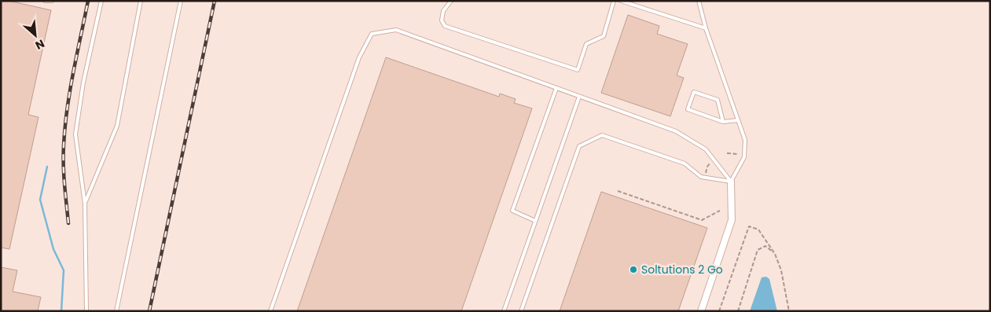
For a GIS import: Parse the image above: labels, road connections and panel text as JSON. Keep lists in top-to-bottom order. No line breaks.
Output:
{"places":["Soltutions 2 Go"],"north":"bottom right"}
